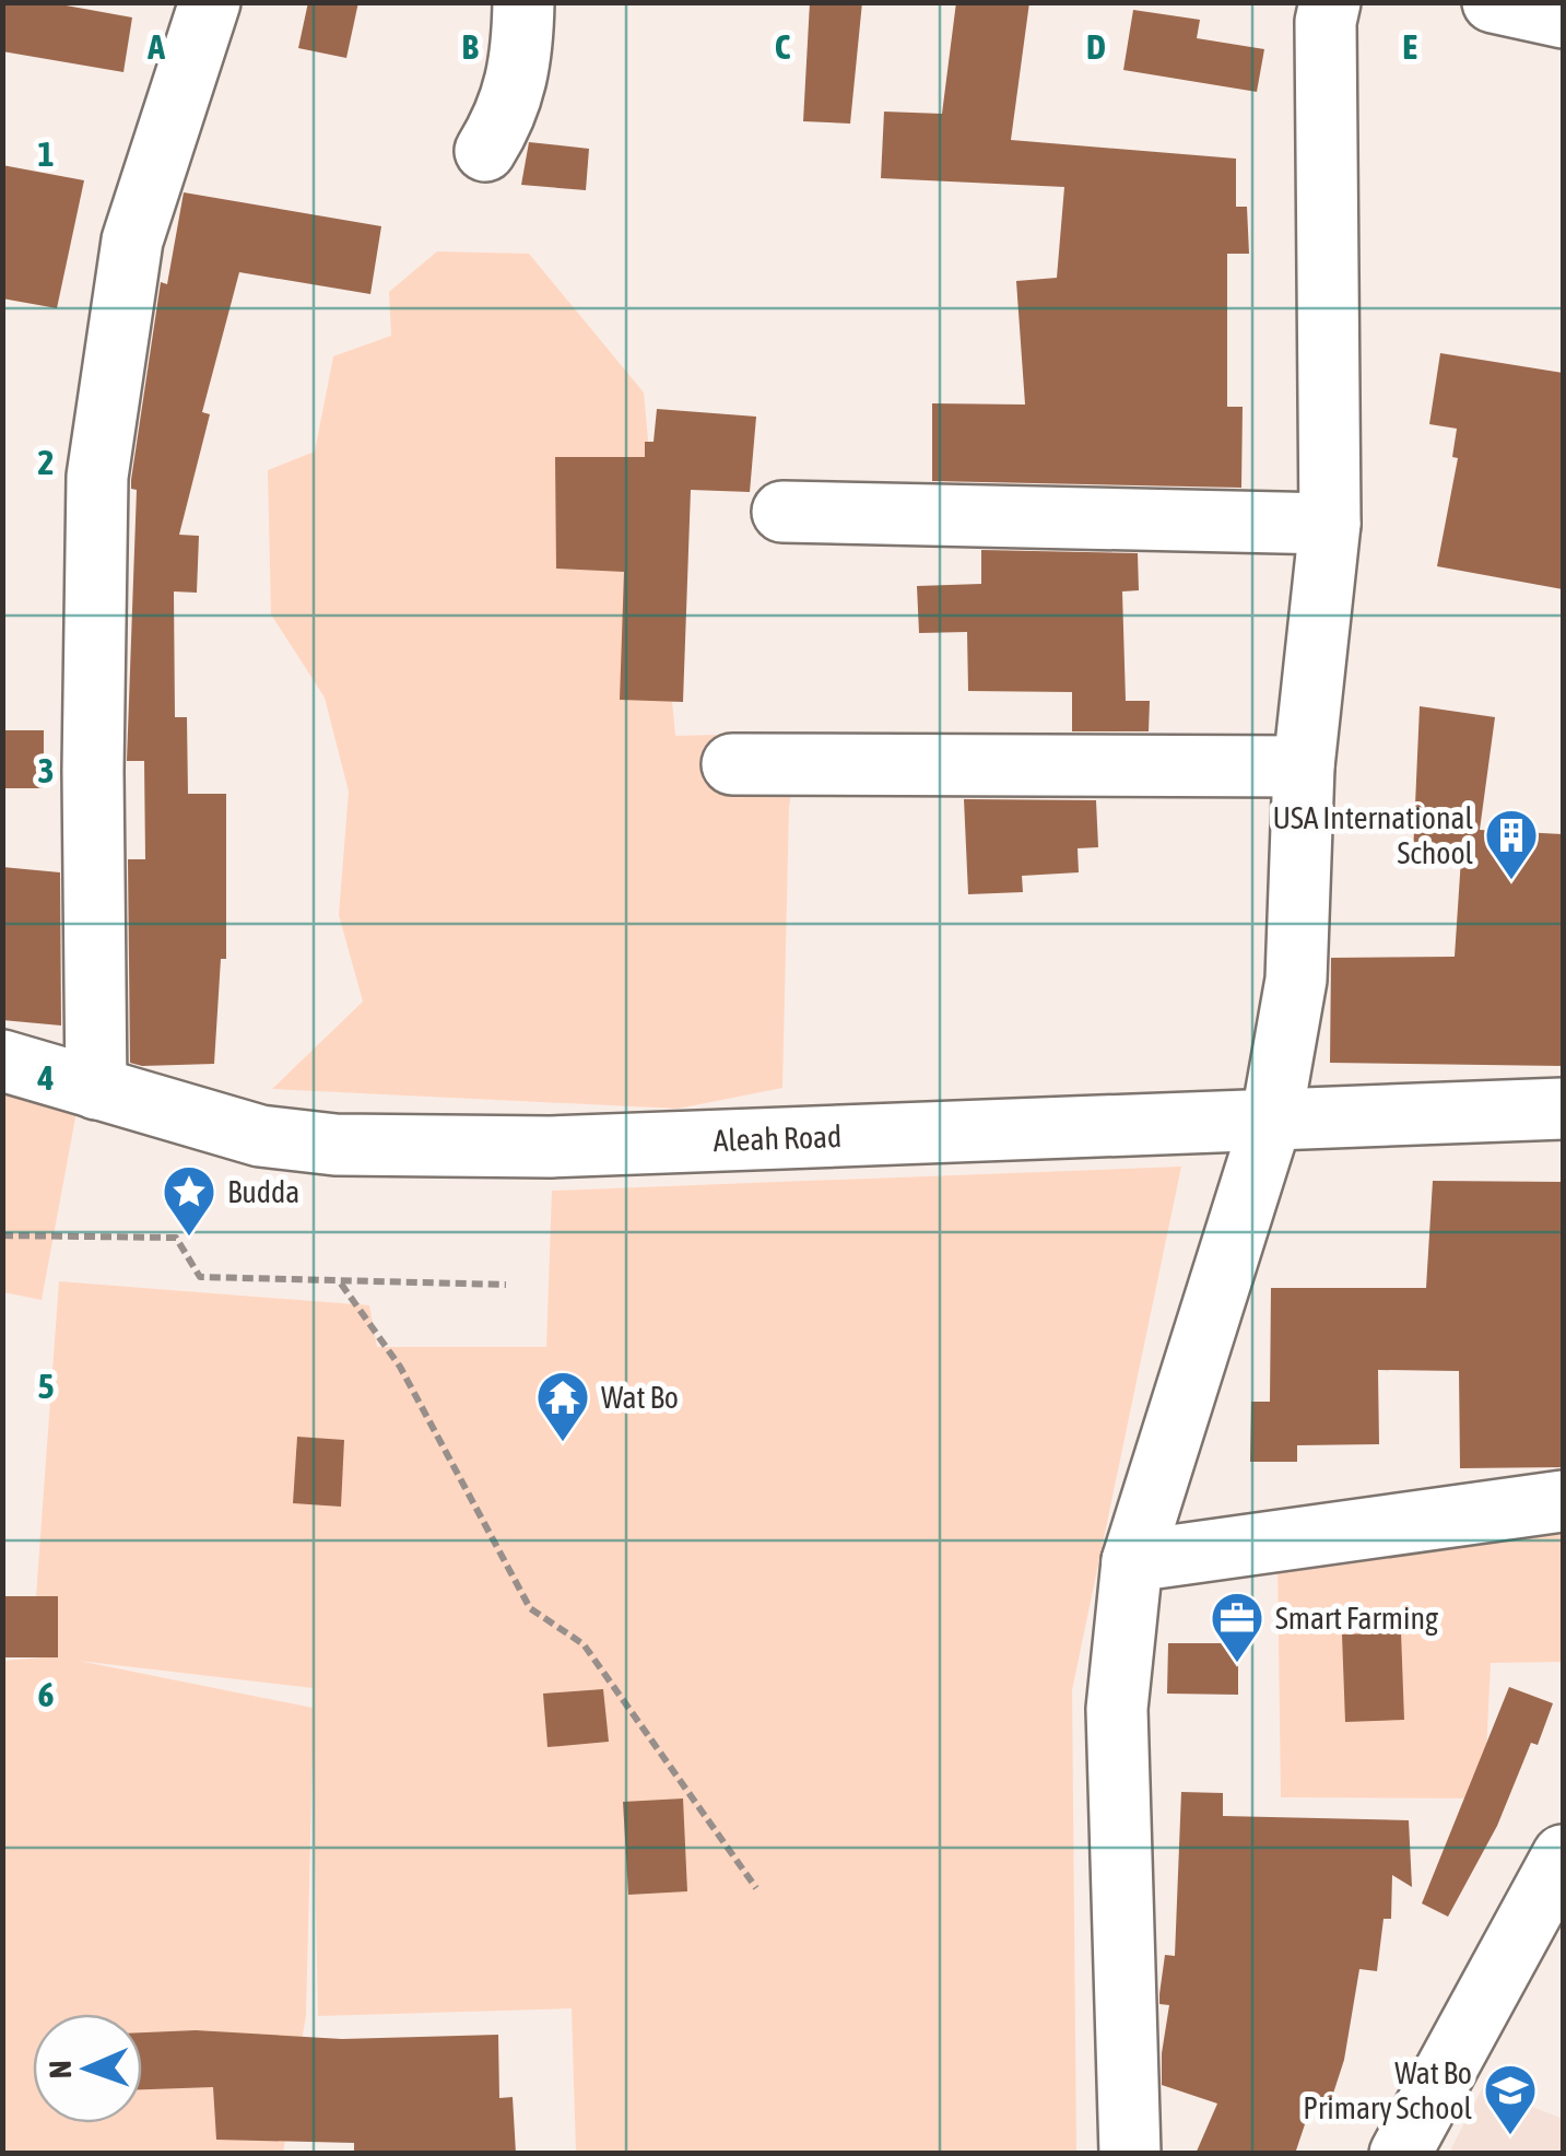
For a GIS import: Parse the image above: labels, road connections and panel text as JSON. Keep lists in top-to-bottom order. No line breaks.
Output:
{"streets":{"street":["Aleah Road"]},"places":{"building":["USA International School"],"place":["Budda"],"temple":["Wat Bo"],"office":["Smart Farming"],"school or university":["Wat Bo Primary School"]},"north":"left","grid":{"columns":["A","B","C","D","E"],"rows":["1","2","3","4","5","6"]}}
